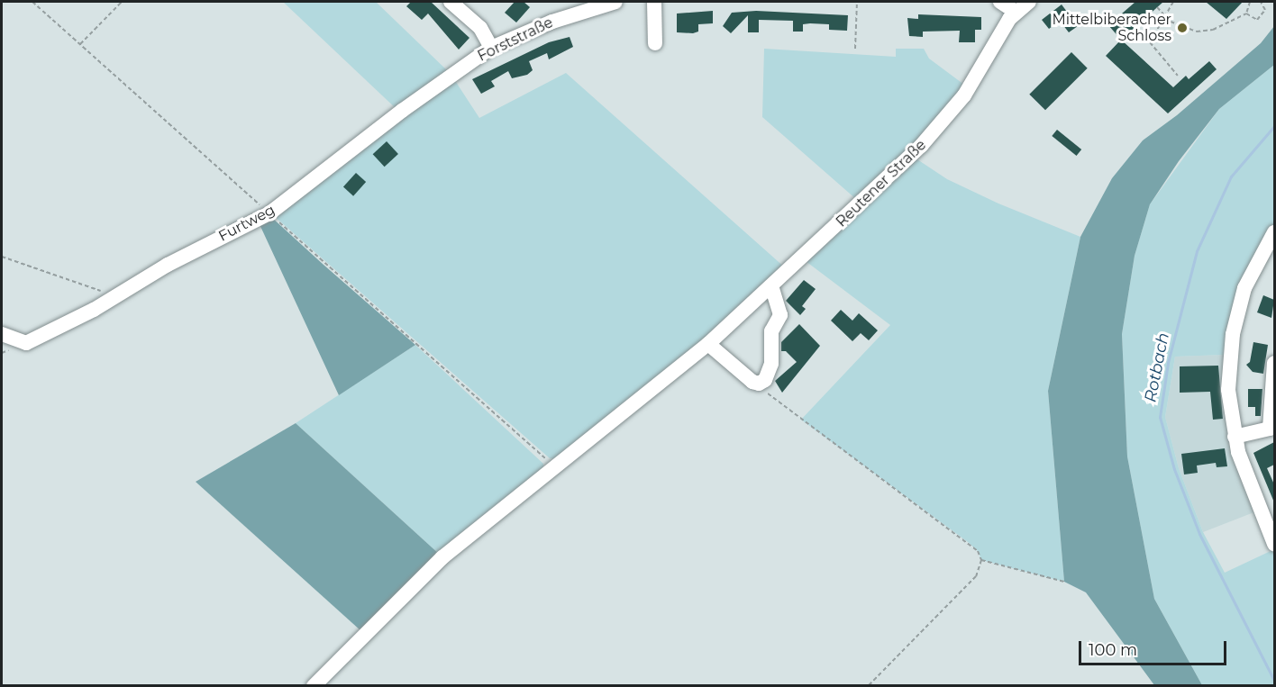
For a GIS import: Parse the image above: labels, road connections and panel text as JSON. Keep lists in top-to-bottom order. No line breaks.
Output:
{"streets":{"street":["Forststraße","Reutener Straße","Furtweg"]},"crossings":[["Forststraße","Furtweg"]],"water":["Rotbach"],"places":["Mittelbiberacher Schloss"],"scale_bar":"100 m"}
